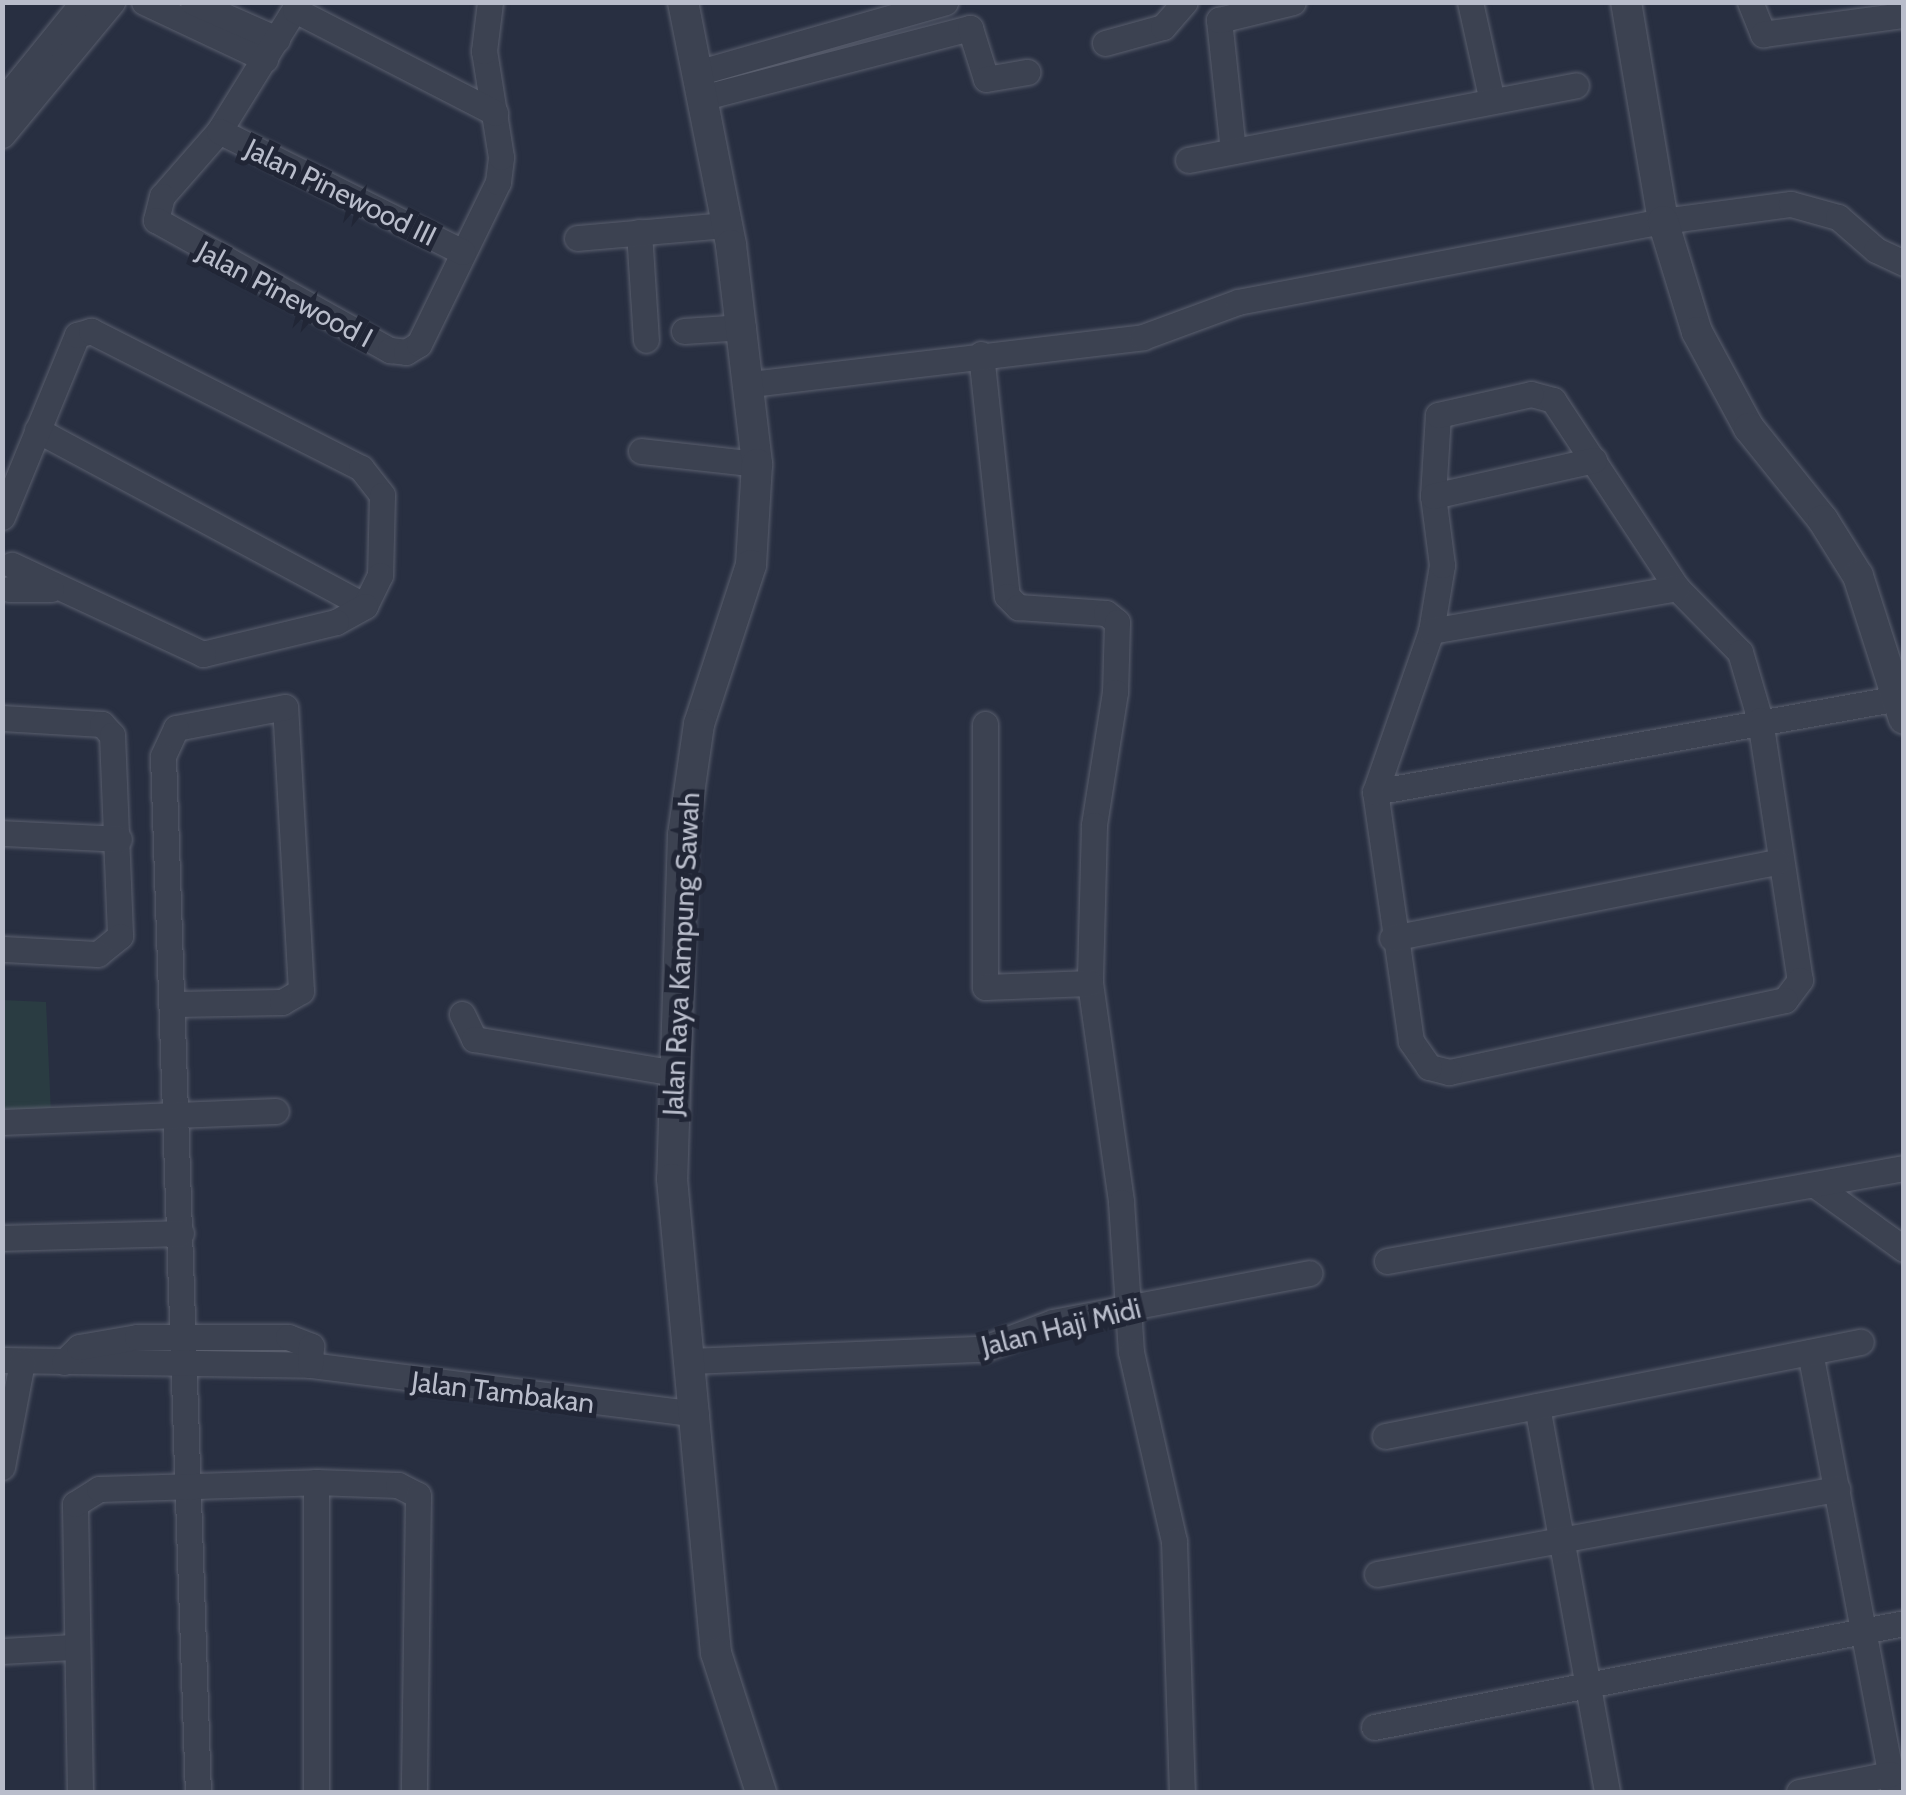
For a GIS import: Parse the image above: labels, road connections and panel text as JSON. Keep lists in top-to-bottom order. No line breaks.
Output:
{"streets":{"street":["Jalan Pinewood III","Jalan Pinewood I","Jalan Raya Kampung Sawah","Jalan Haji Midi","Jalan Tambakan"]},"crossings":[["Jalan Pinewood III","Jalan Pinewood I"],["Jalan Raya Kampung Sawah","Jalan Haji Midi"],["Jalan Raya Kampung Sawah","Jalan Tambakan"]]}
